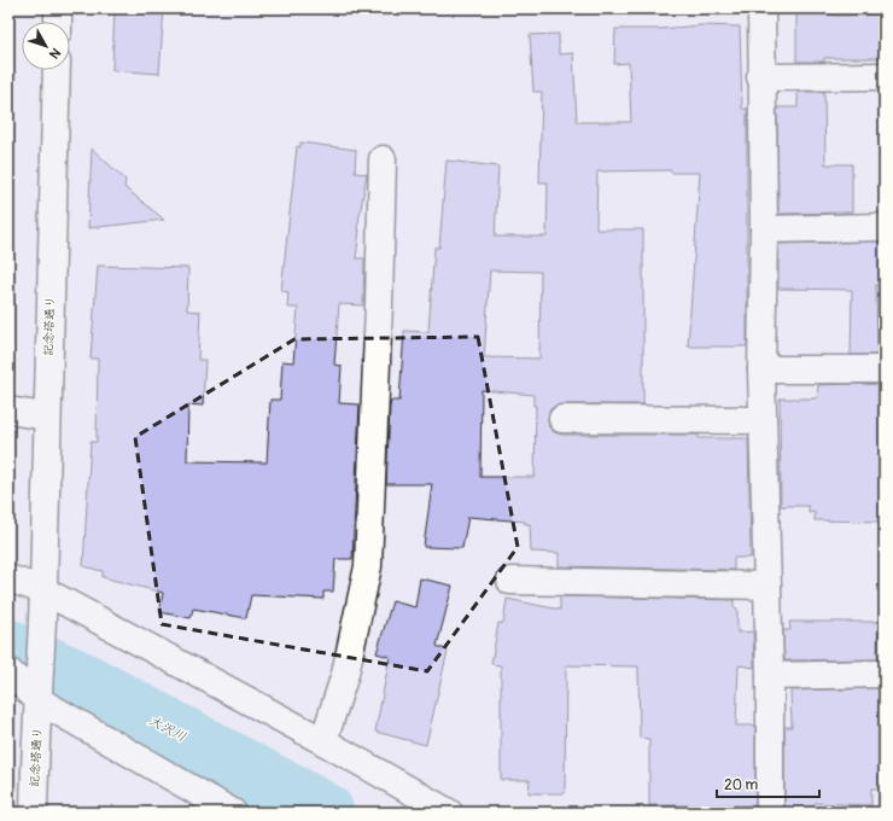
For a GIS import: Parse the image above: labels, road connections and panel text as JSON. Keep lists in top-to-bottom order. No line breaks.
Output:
{"streets":{"street":["記念塔通り"]},"water":["大沢川"],"scale_bar":"20 m","north":"bottom right"}
